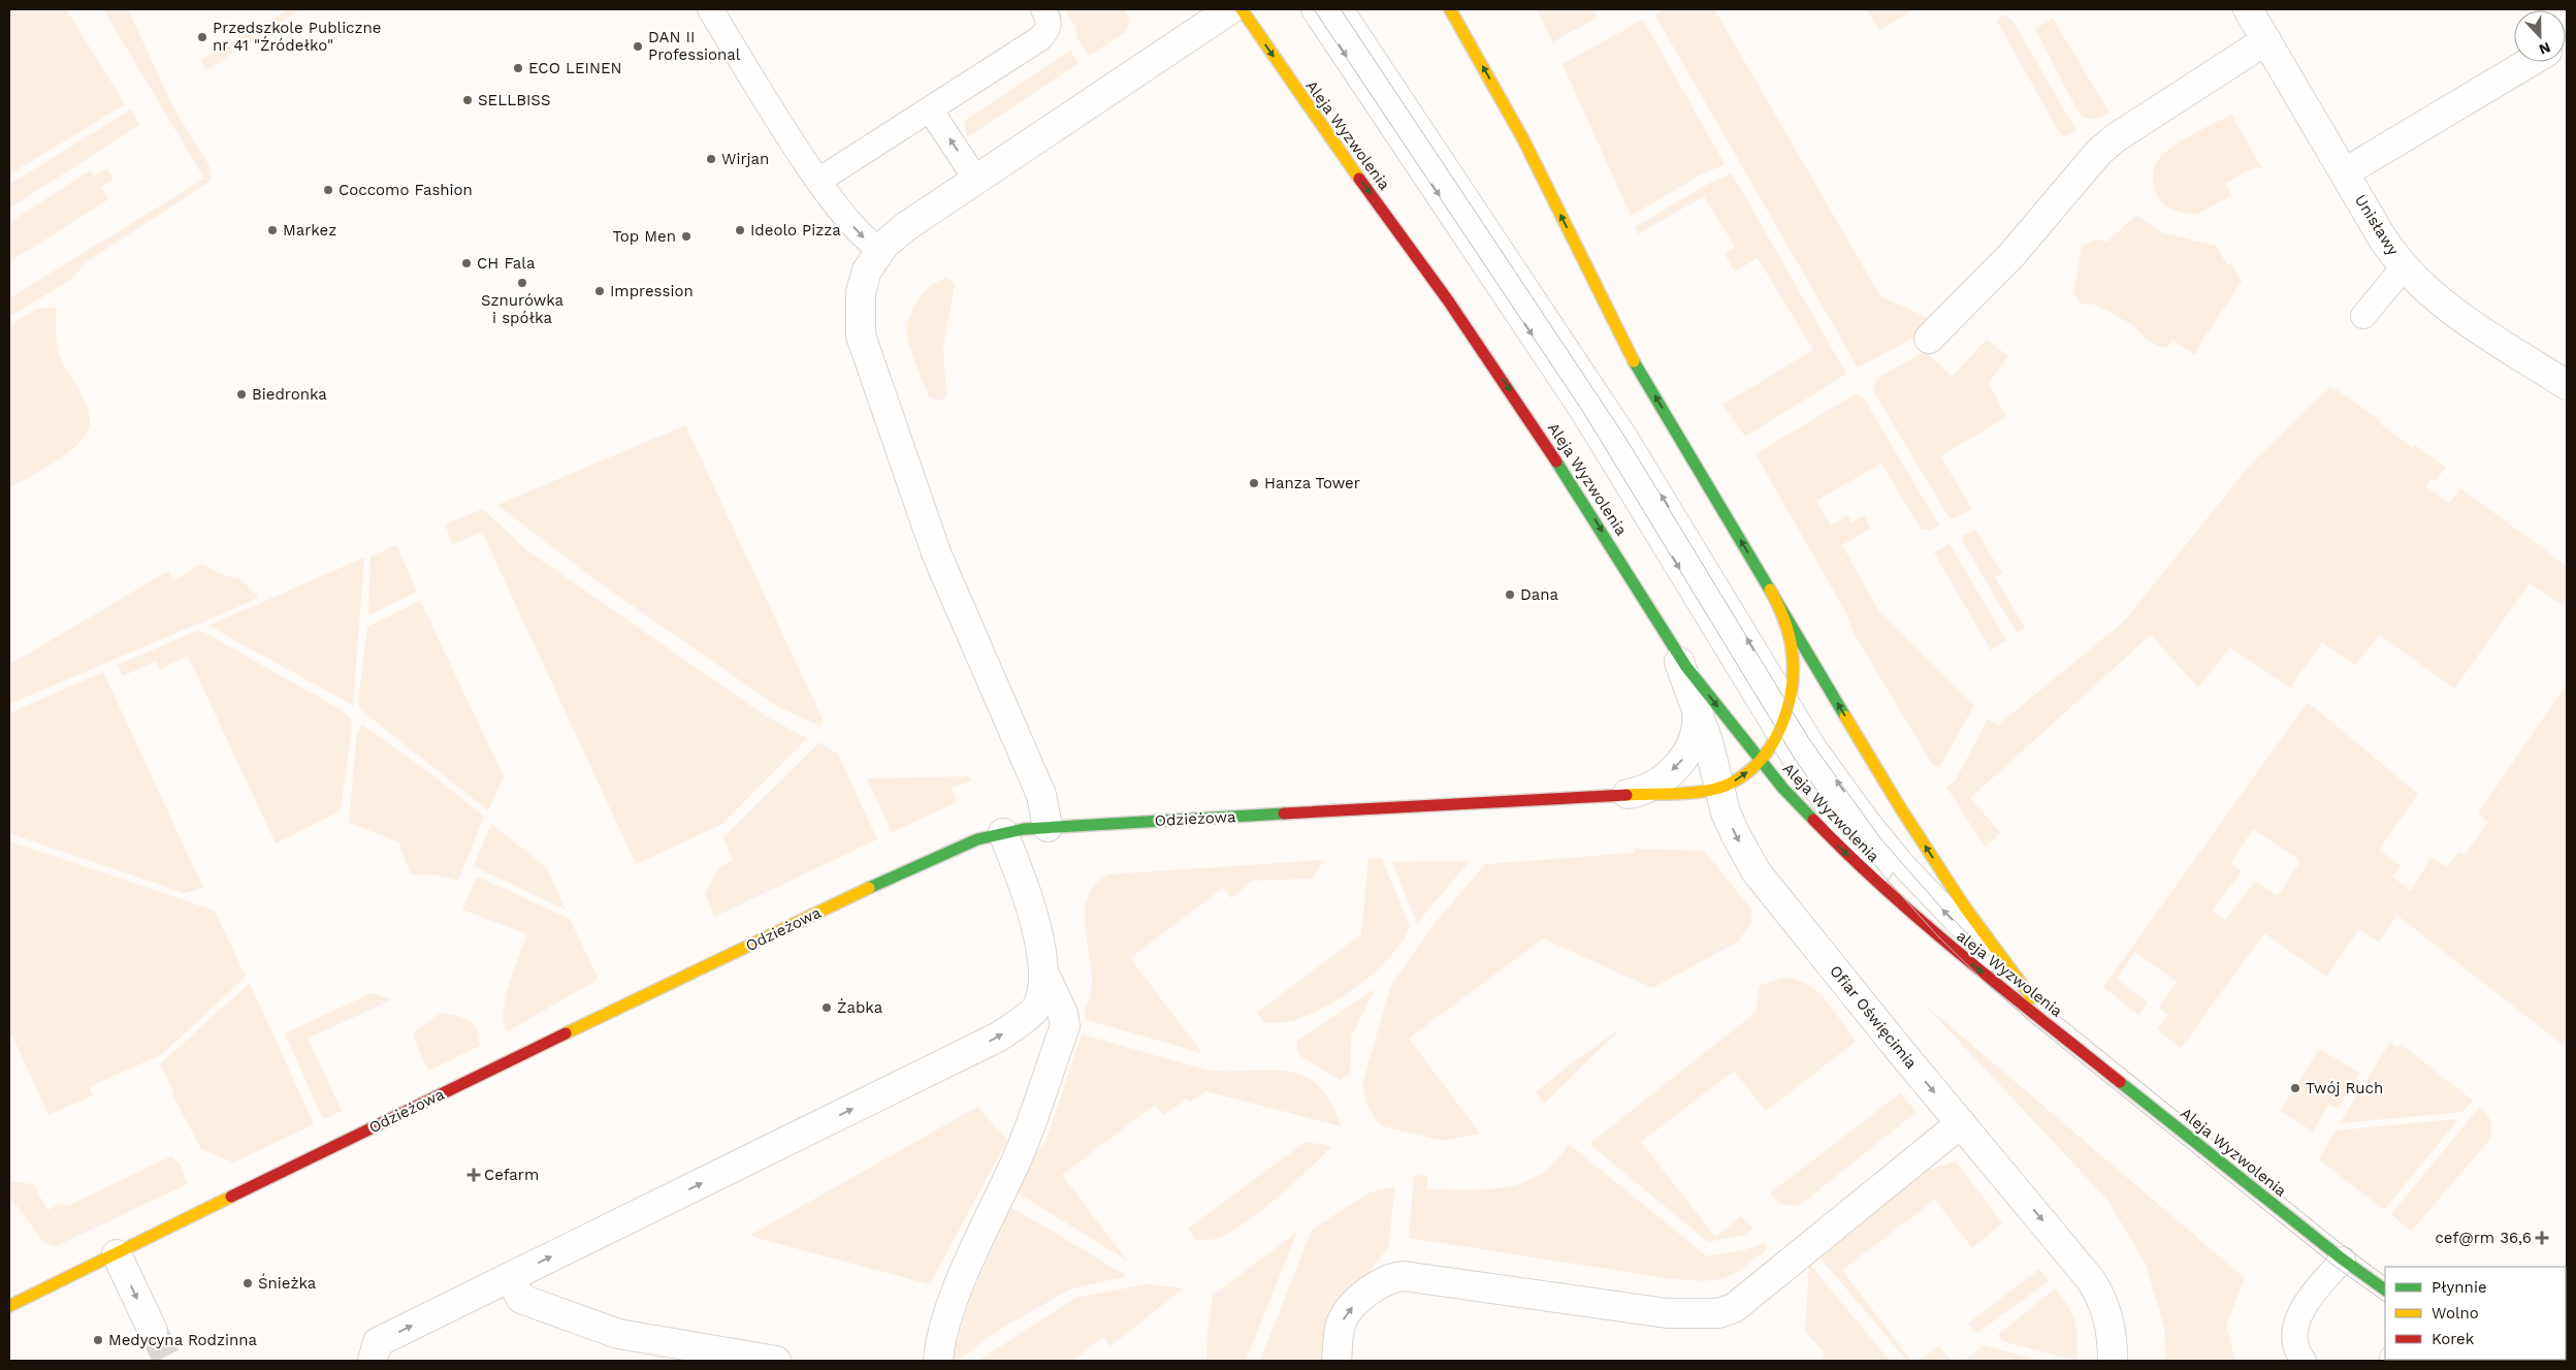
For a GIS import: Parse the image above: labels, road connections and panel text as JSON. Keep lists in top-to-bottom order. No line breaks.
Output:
{"streets":{"street":["Aleja Wyzwolenia","Unisławy","Odzieżowa","aleja Wyzwolenia","Ofiar Oświęcimia"]},"crossings":[["Aleja Wyzwolenia","Odzieżowa"],["Aleja Wyzwolenia","aleja Wyzwolenia"],["Aleja Wyzwolenia","Ofiar Oświęcimia"],["Odzieżowa","aleja Wyzwolenia"],["Odzieżowa","Ofiar Oświęcimia"]],"one_way":["Ofiar Oświęcimia"],"places":{"other":["Przedszkole Publiczne nr 41 \"Źródełko\"","DAN II Professional","ECO LEINEN","SELLBISS","Wirjan","Coccomo Fashion","Markez","Ideolo Pizza","Top Men","CH Fala","Sznurówka i spółka","Impression","Biedronka","Hanza Tower","Dana","Żabka","Twój Ruch","Śnieżka","Medycyna Rodzinna"],"health":["Cefarm","cef@rm 36,6"]},"legend":["Płynnie","Wolno","Korek"],"north":"bottom"}
